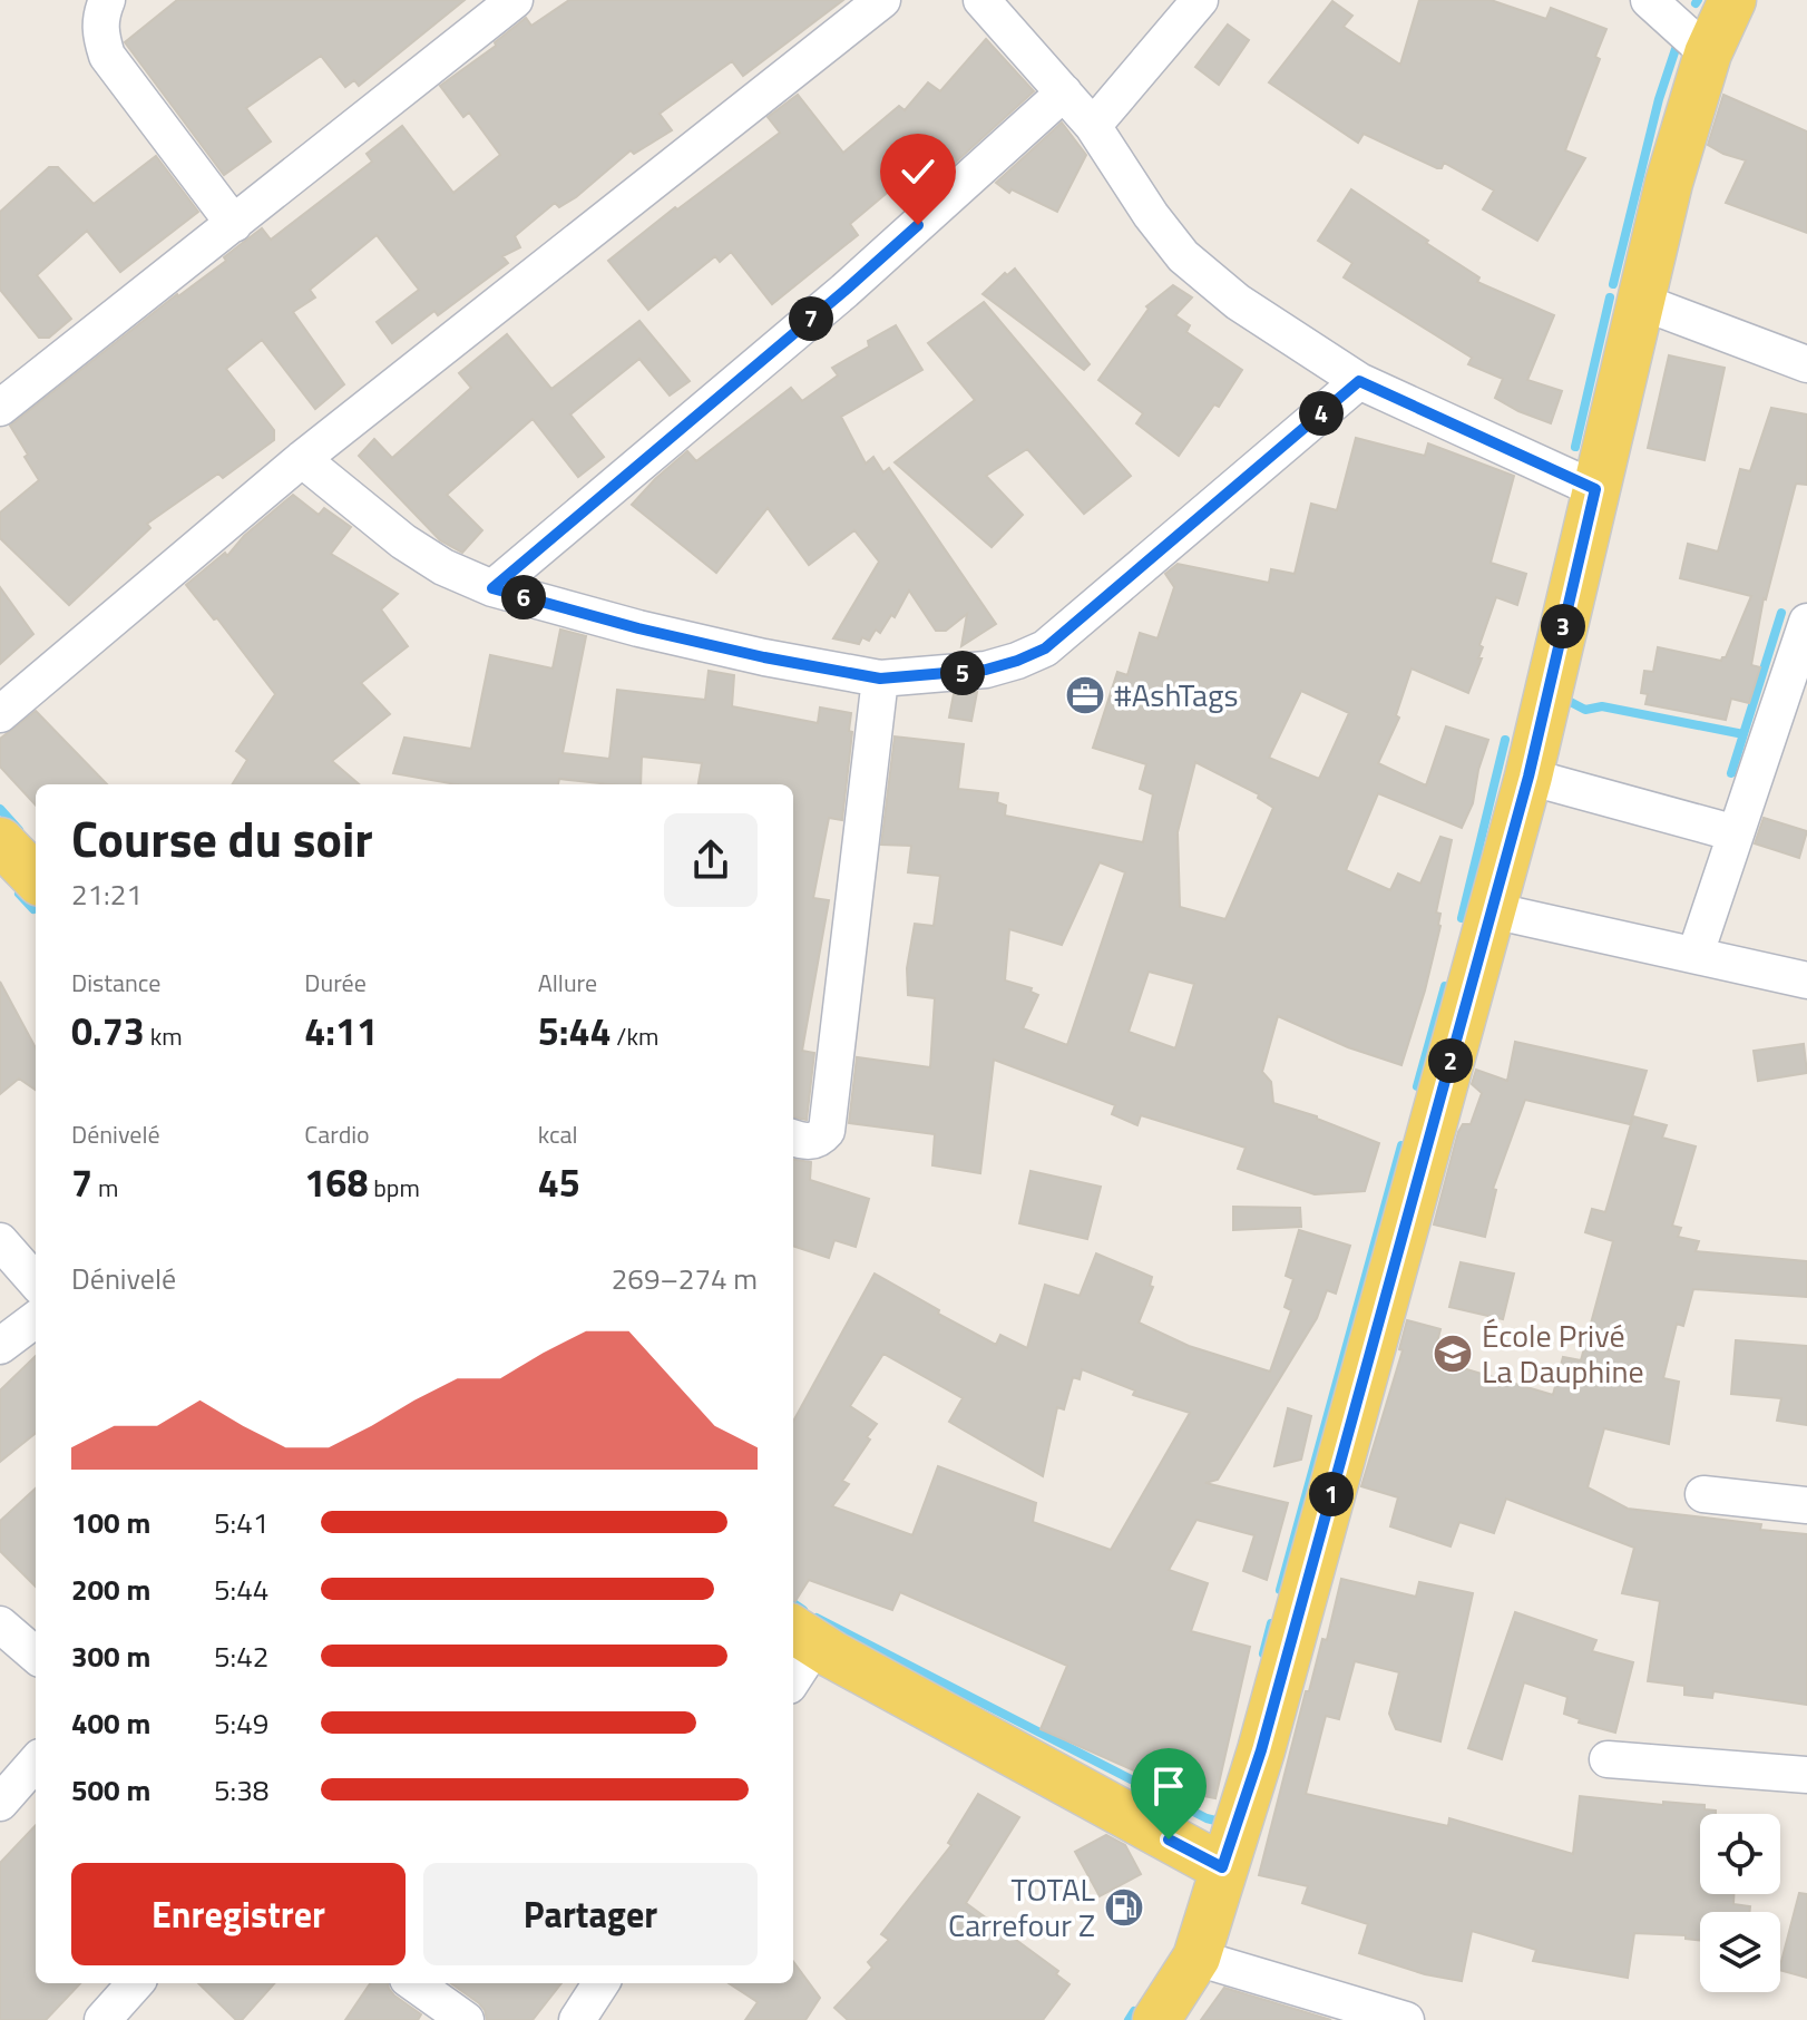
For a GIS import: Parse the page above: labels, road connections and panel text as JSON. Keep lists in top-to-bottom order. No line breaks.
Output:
{"places":{"office":["#AshTags"],"school or university":["École Privé La Dauphine"],"fuel station":["TOTAL Carrefour Z"]},"page":{"pins":["7","4","6","3","5","2","1"],"heading":["Course du soir","21:21"],"stats":[["Distance","0.73 km"],["Durée","4:11"],["Allure","5:44 /km"],["Dénivelé","7 m"],["Cardio","168 bpm"],["kcal","45"]],"chart":["Dénivelé","269–274 m"],"list":[{"name":"100 m","note":"5:41"},{"name":"200 m","note":"5:44"},{"name":"300 m","note":"5:42"},{"name":"400 m","note":"5:49"},{"name":"500 m","note":"5:38"}],"buttons":["Enregistrer","Partager"]}}
